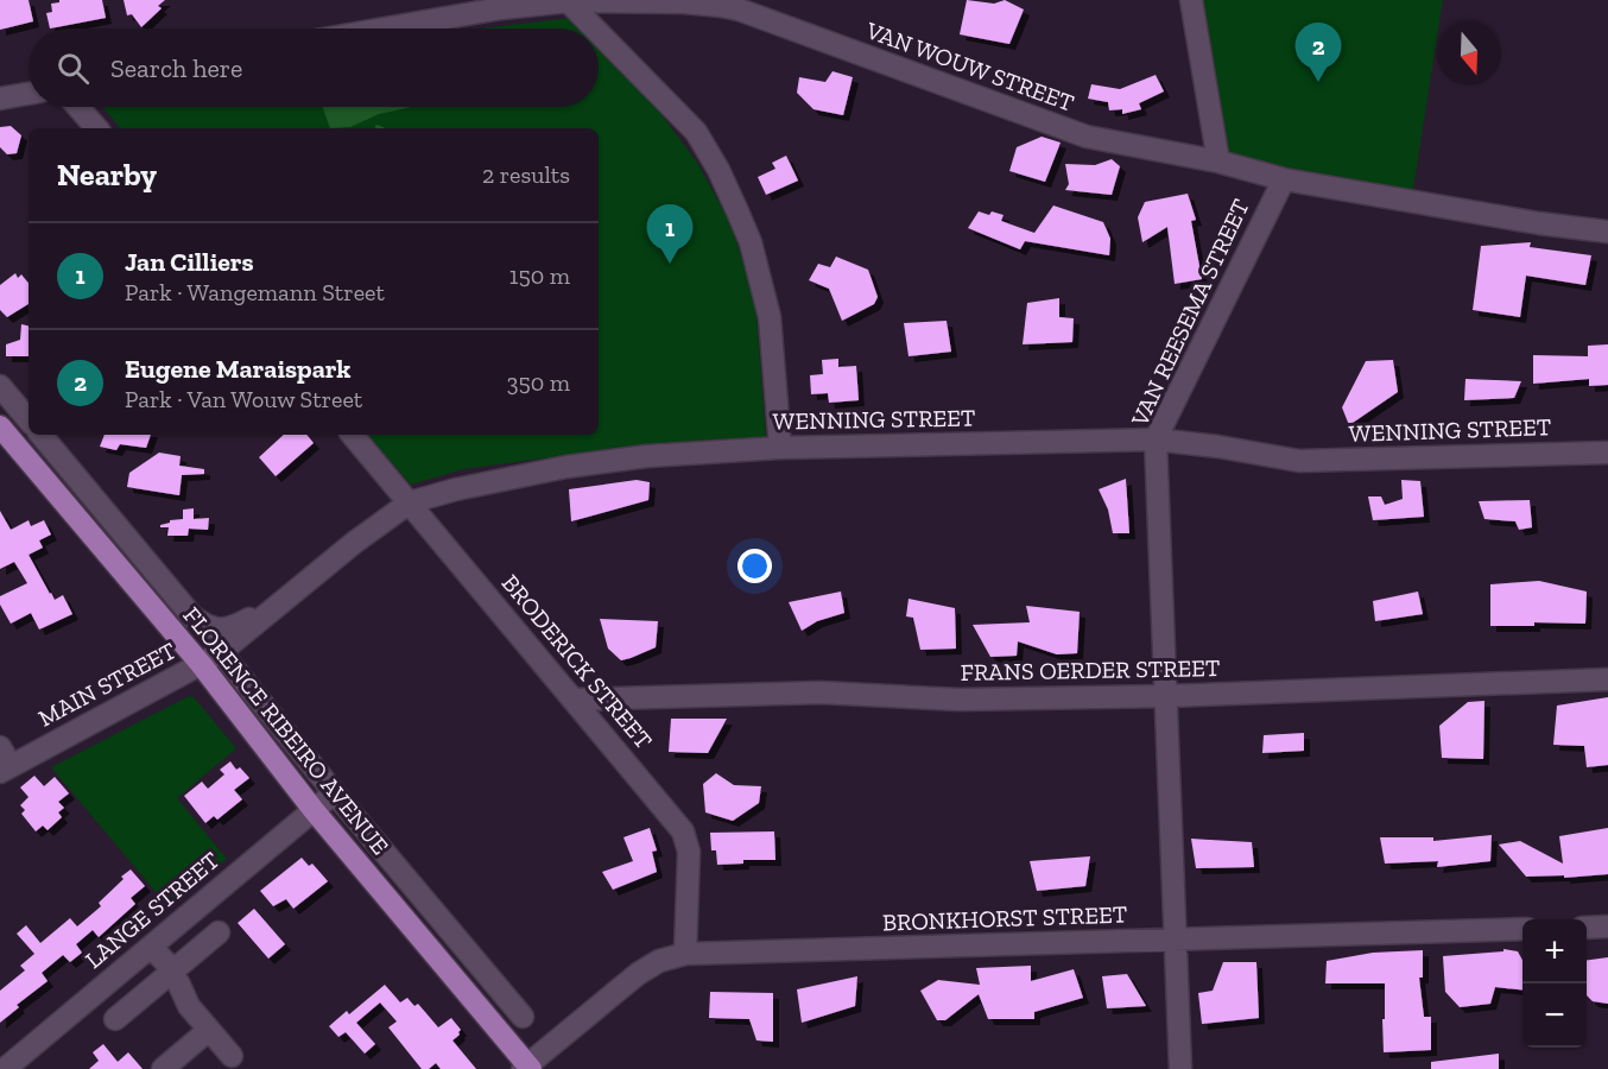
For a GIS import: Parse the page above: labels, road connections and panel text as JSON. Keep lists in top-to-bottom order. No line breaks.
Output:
{"streets":{"main road":["FLORENCE RIBEIRO AVENUE"],"street":["VAN WOUW STREET","VAN REESEMA STREET","WENNING STREET","BRODERICK STREET","FRANS OERDER STREET","MAIN STREET","LANGE STREET","BRONKHORST STREET"]},"crossings":[["VAN WOUW STREET","VAN REESEMA STREET"],["VAN REESEMA STREET","WENNING STREET"],["VAN REESEMA STREET","FRANS OERDER STREET"],["VAN REESEMA STREET","BRONKHORST STREET"],["WENNING STREET","BRODERICK STREET"],["WENNING STREET","MAIN STREET"],["WENNING STREET","FLORENCE RIBEIRO AVENUE"],["BRODERICK STREET","FRANS OERDER STREET"],["BRODERICK STREET","BRONKHORST STREET"],["MAIN STREET","FLORENCE RIBEIRO AVENUE"],["FLORENCE RIBEIRO AVENUE","LANGE STREET"],["FLORENCE RIBEIRO AVENUE","BRONKHORST STREET"]],"north":"bottom","page":{"pins":["2","1"],"search":"Search here","heading":["Nearby","2 results"],"list":[{"mark":"1","name":"Jan Cilliers","note":"Park · Wangemann Street","value":"150 m"},{"mark":"2","name":"Eugene Maraispark","note":"Park · Van Wouw Street","value":"350 m"}],"map_buttons":["+","−"]}}
